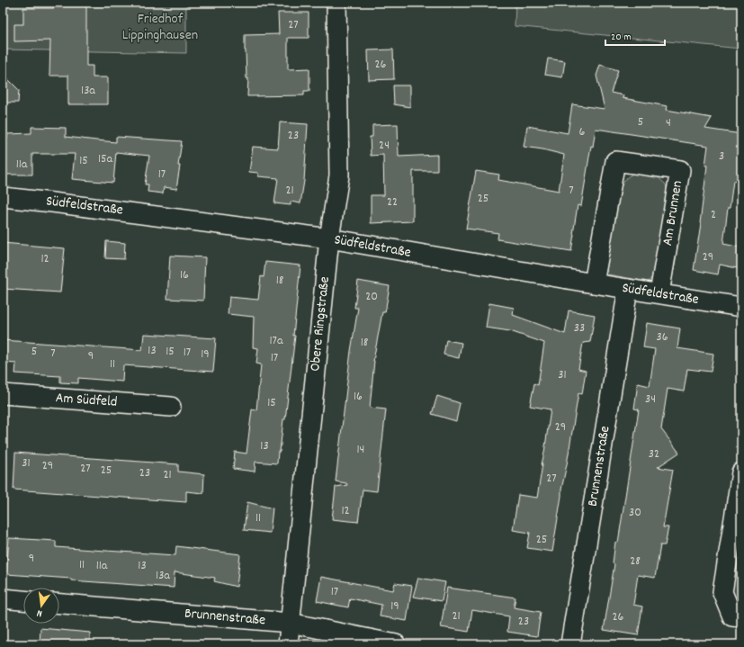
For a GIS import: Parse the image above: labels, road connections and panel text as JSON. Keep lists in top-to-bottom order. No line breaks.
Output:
{"streets":{"street":["Südfeldstraße","Am Brunnen","Obere Ringstraße","Am Südfeld","Brunnenstraße"]},"crossings":[["Südfeldstraße","Am Brunnen"],["Südfeldstraße","Obere Ringstraße"],["Südfeldstraße","Brunnenstraße"],["Obere Ringstraße","Brunnenstraße"]],"parks":["Friedhof Lippinghausen"],"house_numbers":["27","26","13a","5","4","6","23","24","3","15a","15","11a","17","21","7","25","22","2","29","12","16","18","20","33","36","17a","18","13","5","15","17","7","19","9","17","11","31","16","34","15","29","13","14","32","31","29","27","25","23","21","27","12","30","11","25","9","28","11","11a","13","13a","17","19","21","26","23"],"scale_bar":"20 m","north":"bottom"}
